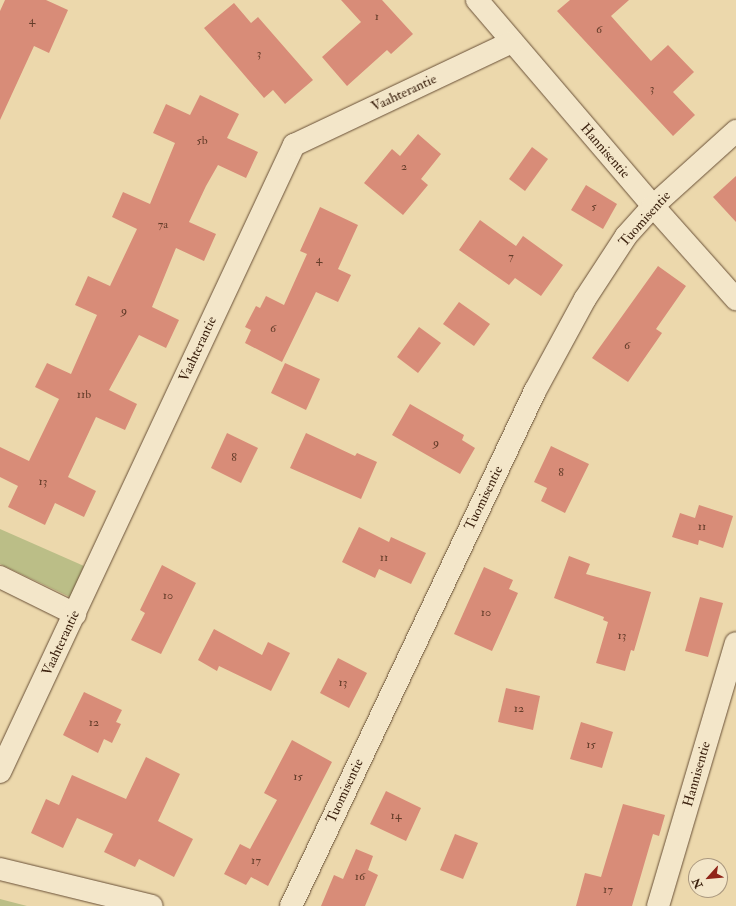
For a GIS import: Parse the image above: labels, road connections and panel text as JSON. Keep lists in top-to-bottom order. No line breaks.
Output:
{"streets":{"street":["Vaahterantie","Hannisentie","Tuomisentie"]},"crossings":[["Vaahterantie","Hannisentie"],["Hannisentie","Tuomisentie"]],"house_numbers":["1","4","6","3","3","5b","2","5","7a","7","4","9","6","6","11b","9","8","8","13","11","11","10","10","13","13","12","12","15","15","14","17","16","17"],"north":"bottom left"}
